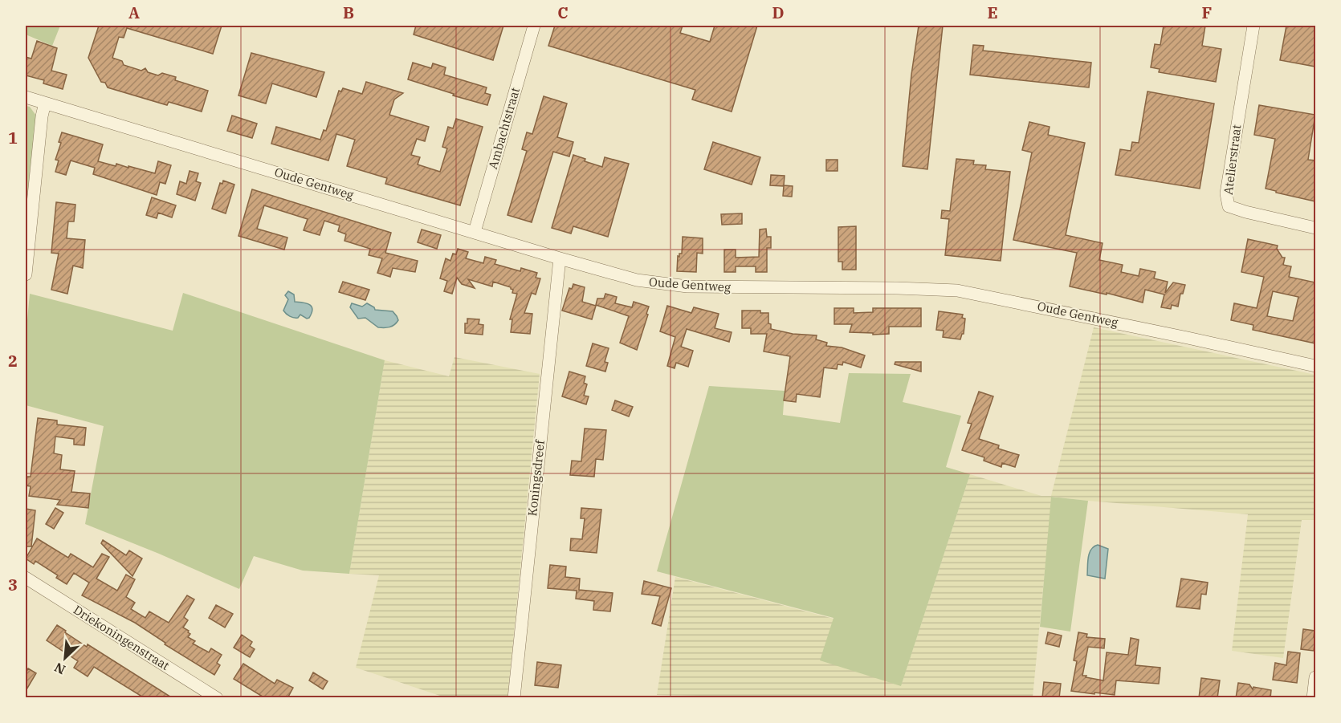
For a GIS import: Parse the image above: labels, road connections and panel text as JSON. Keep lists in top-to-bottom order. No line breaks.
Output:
{"streets":{"street":["Ambachtstraat","Atelierstraat","Oude Gentweg","Koningsdreef","Driekoningenstraat"]},"crossings":[["Ambachtstraat","Oude Gentweg"],["Oude Gentweg","Koningsdreef"]],"north":"bottom left","grid":{"columns":["A","B","C","D","E","F"],"rows":["1","2","3"]}}
